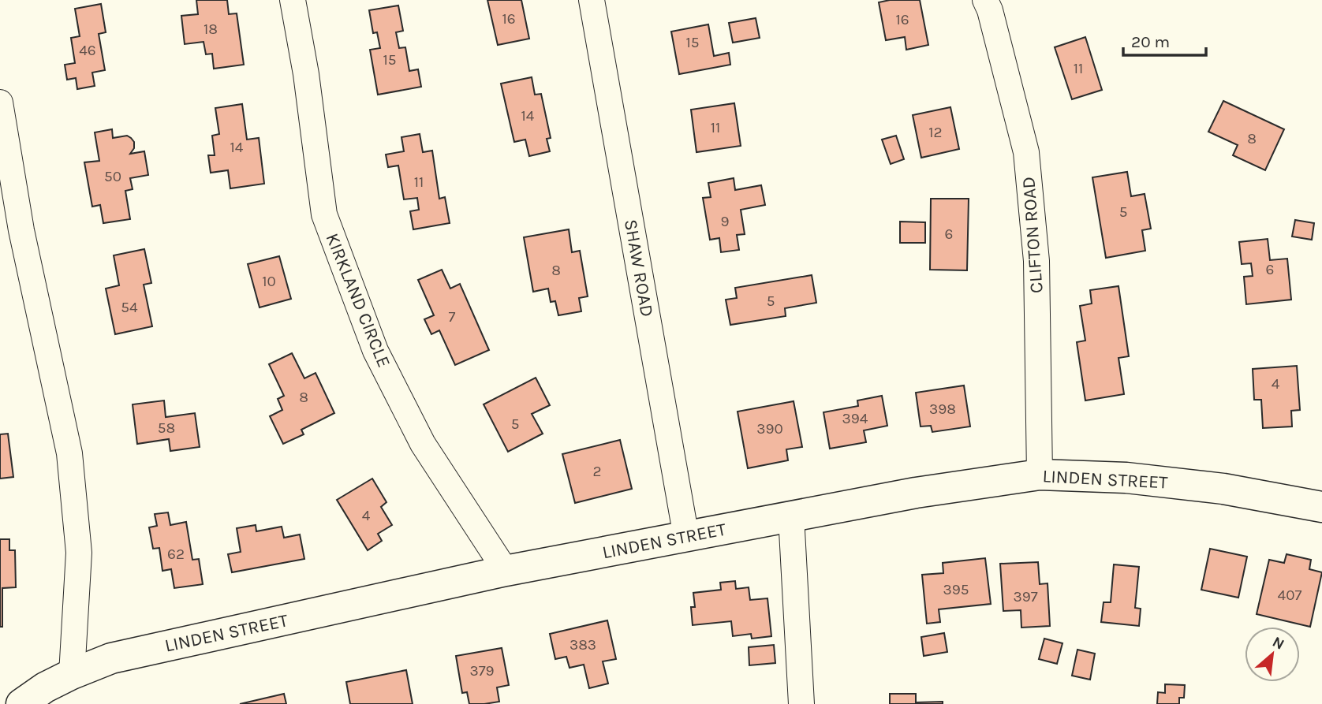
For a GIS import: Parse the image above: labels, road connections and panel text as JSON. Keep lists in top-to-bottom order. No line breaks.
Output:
{"streets":{"street":["CLIFTON ROAD","SHAW ROAD","KIRKLAND CIRCLE","LINDEN STREET"]},"crossings":[["CLIFTON ROAD","LINDEN STREET"],["SHAW ROAD","LINDEN STREET"],["KIRKLAND CIRCLE","LINDEN STREET"]],"house_numbers":["16","16","18","15","46","15","11","14","11","12","8","14","50","11","5","9","6","6","8","10","5","54","7","4","8","398","394","5","58","390","2","4","62","395","407","397","383","379"],"scale_bar":"20 m","north":"top right"}
